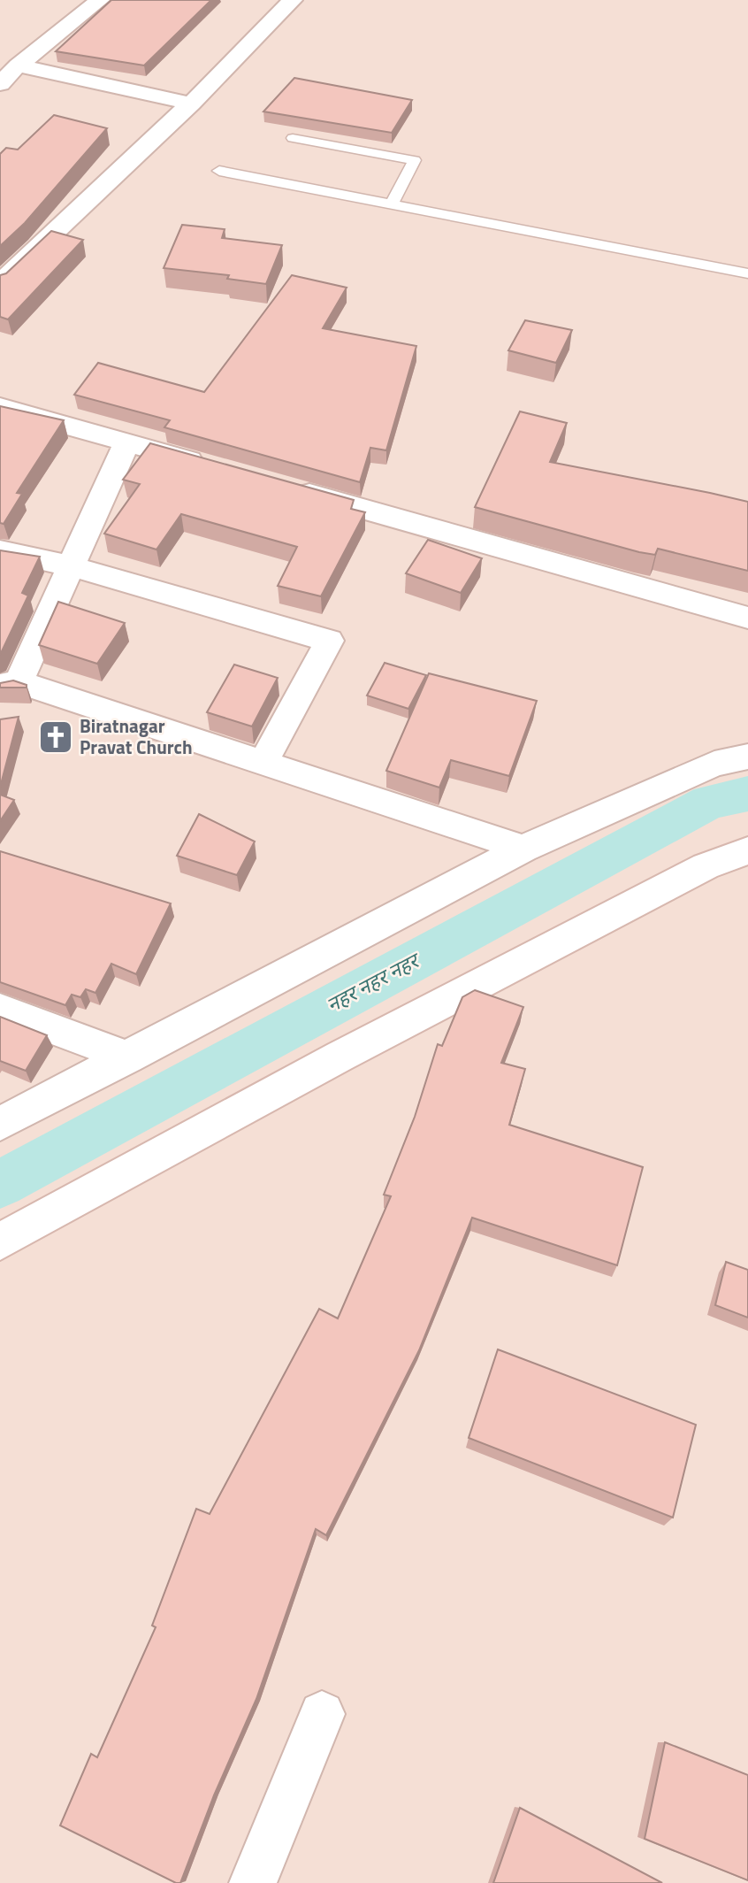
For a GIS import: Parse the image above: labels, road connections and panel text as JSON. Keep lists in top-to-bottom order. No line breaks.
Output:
{"water":["नहर नहर नहर"],"places":{"church":["Biratnagar Pravat Church"]}}
